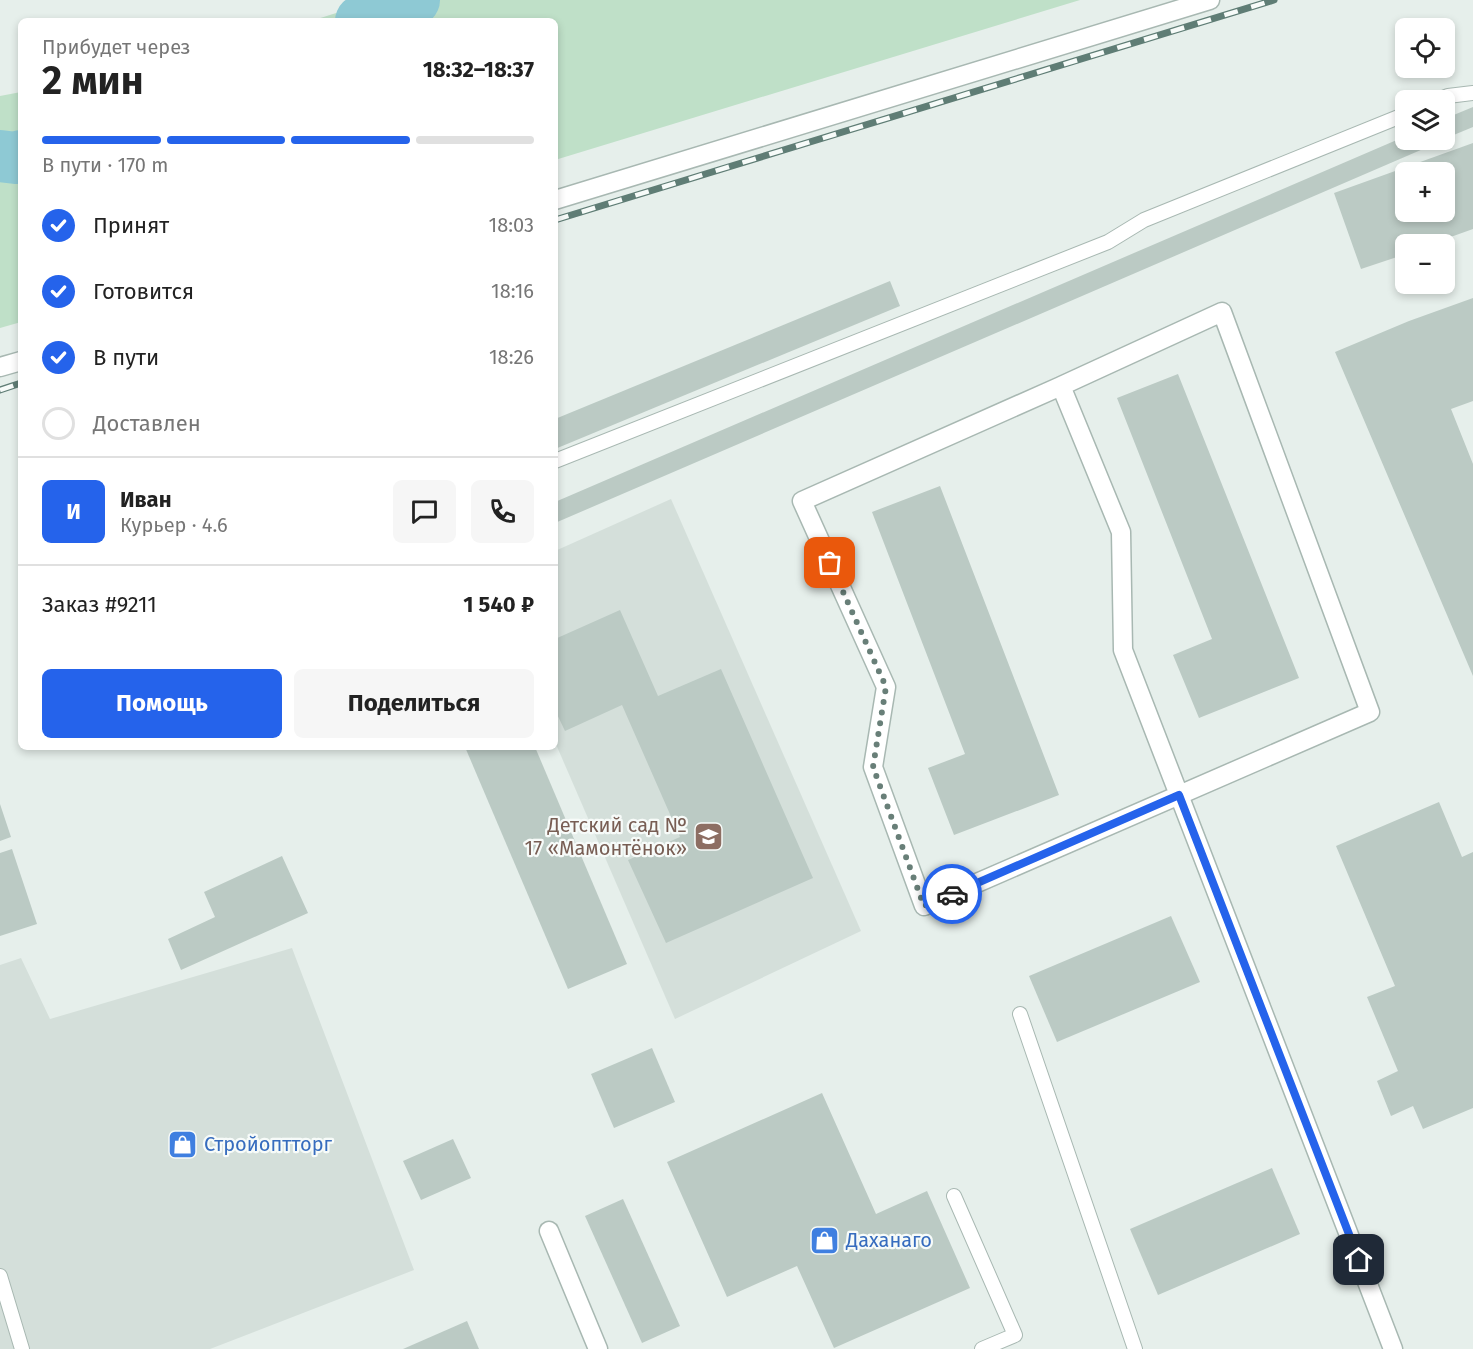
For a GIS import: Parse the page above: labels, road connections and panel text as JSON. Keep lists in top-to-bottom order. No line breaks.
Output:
{"places":{"school or university":["Детский сад № 17 «Мамонтёнок»"],"shop":["Стройоптторг","Даханаго"]},"page":{"map_buttons":["+","−"],"heading":["2 мин","Прибудет через","18:32–18:37"],"panel":["Иван","Курьер · 4.6","Заказ #9211","1 540 ₽"],"bar":"В пути · 170 m","list":[["Принят","18:03"],["Готовится","18:16"],["В пути","18:26"],"Доставлен"],"round":"И","buttons":["Помощь","Поделиться"]}}
